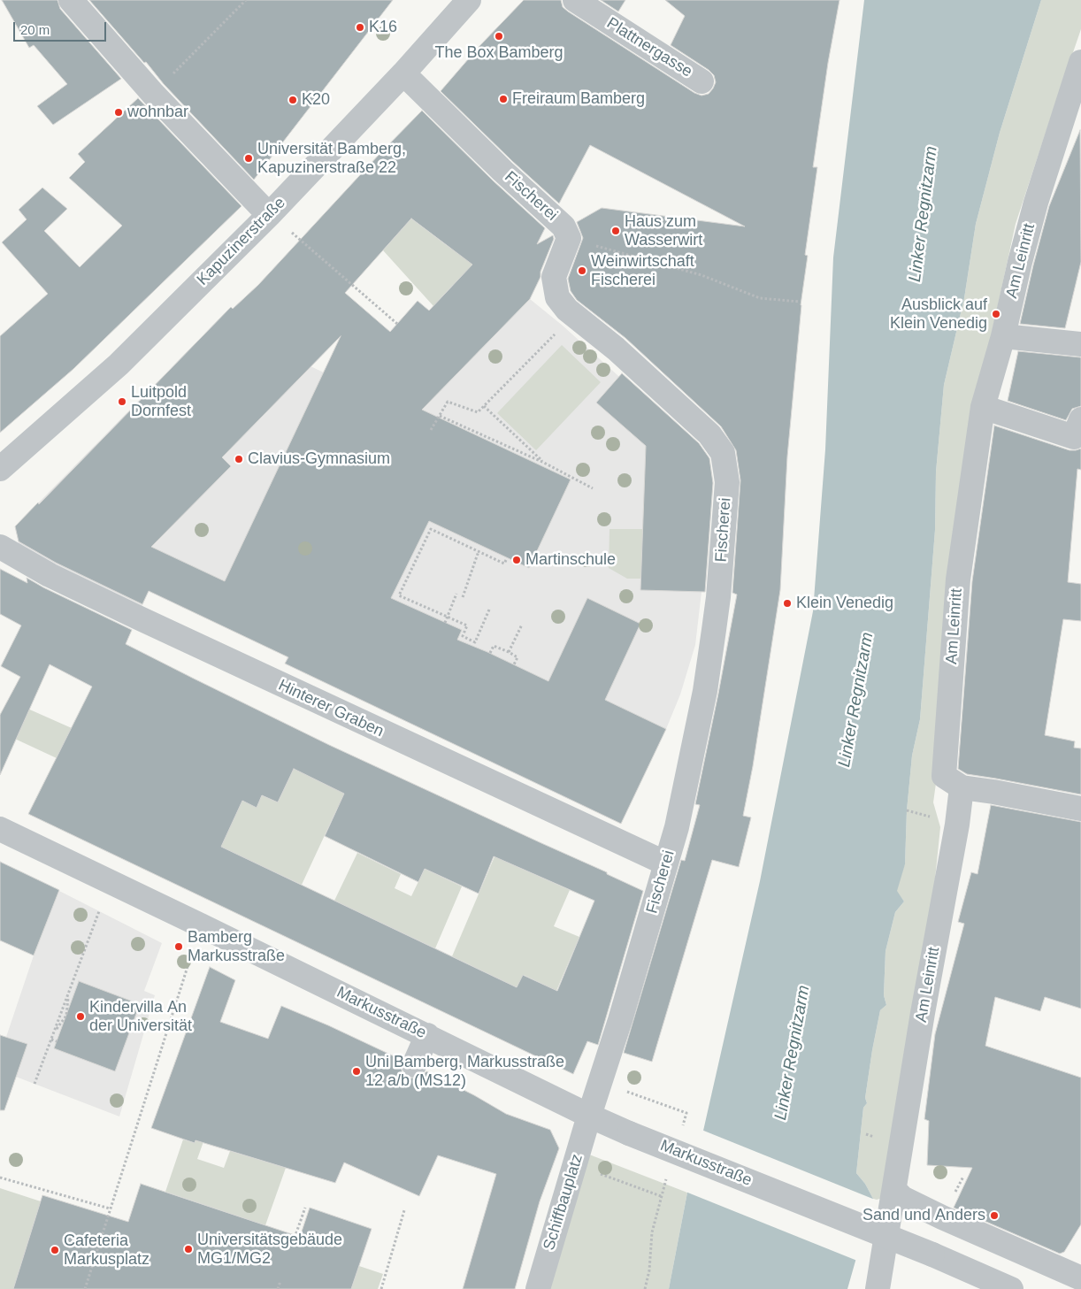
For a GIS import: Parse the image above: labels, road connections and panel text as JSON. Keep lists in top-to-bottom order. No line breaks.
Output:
{"streets":{"street":["Plattnergasse","Fischerei","Kapuzinerstraße","Am Leinritt","Hinterer Graben","Markusstraße","Schiffbauplatz"]},"crossings":[["Fischerei","Kapuzinerstraße"],["Fischerei","Hinterer Graben"],["Fischerei","Markusstraße"],["Fischerei","Schiffbauplatz"],["Markusstraße","Schiffbauplatz"]],"water":["Linker Regnitzarm"],"places":["K16","The Box Bamberg","Freiraum Bamberg","K20","wohnbar","Universität Bamberg, Kapuzinerstraße 22","Haus zum Wasserwirt","Weinwirtschaft Fischerei","Ausblick auf Klein Venedig","Luitpold Dornfest","Clavius-Gymnasium","Martinschule","Klein Venedig","Bamberg Markusstraße","Kindervilla An der Universität","Uni Bamberg, Markusstraße 12 a/b (MS12)","Sand und Anders","Universitätsgebäude MG1/MG2","Cafeteria Markusplatz"],"scale_bar":"20 m"}
